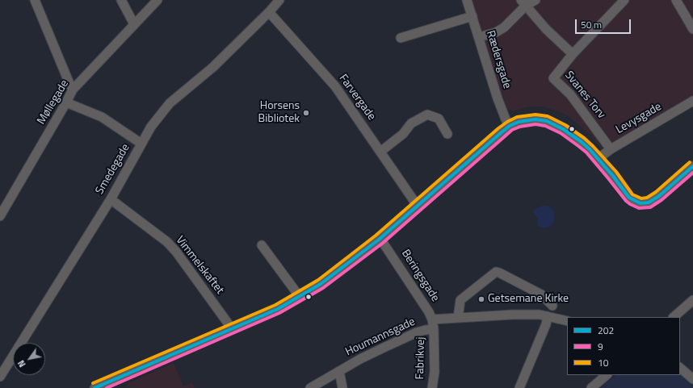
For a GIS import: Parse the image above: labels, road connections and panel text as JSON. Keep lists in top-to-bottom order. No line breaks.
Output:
{"streets":{"street":["Rædersgade","Svanes Torv","Farvergade","Møllegade","Levysgade","Smedegade","Vimmelskaftet","Beringsgade","Houmannsgade","Fabrikvej"]},"crossings":[["Svanes Torv","Levysgade"],["Farvergade","Smedegade"],["Smedegade","Vimmelskaftet"],["Beringsgade","Houmannsgade"],["Beringsgade","Fabrikvej"],["Houmannsgade","Fabrikvej"]],"places":["Horsens Bibliotek","Getsemane Kirke"],"lines":["transit line 10","transit line 202","transit line 9"],"legend":["202","9","10"],"scale_bar":"50 m","north":"bottom left"}
